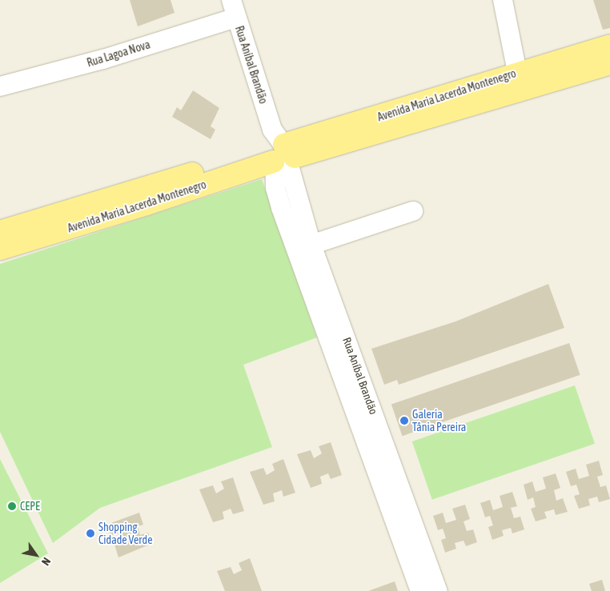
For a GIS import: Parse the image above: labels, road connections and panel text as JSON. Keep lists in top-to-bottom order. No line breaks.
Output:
{"streets":{"main road":["Avenida Maria Lacerda Montenegro"],"street":["Rua Lagoa Nova","Rua Aníbal Brandão"]},"crossings":[["Rua Lagoa Nova","Rua Aníbal Brandão"],["Rua Aníbal Brandão","Avenida Maria Lacerda Montenegro"]],"places":["Galeria Tânia Pereira","CEPE","Shopping Cidade Verde"],"north":"bottom right"}
